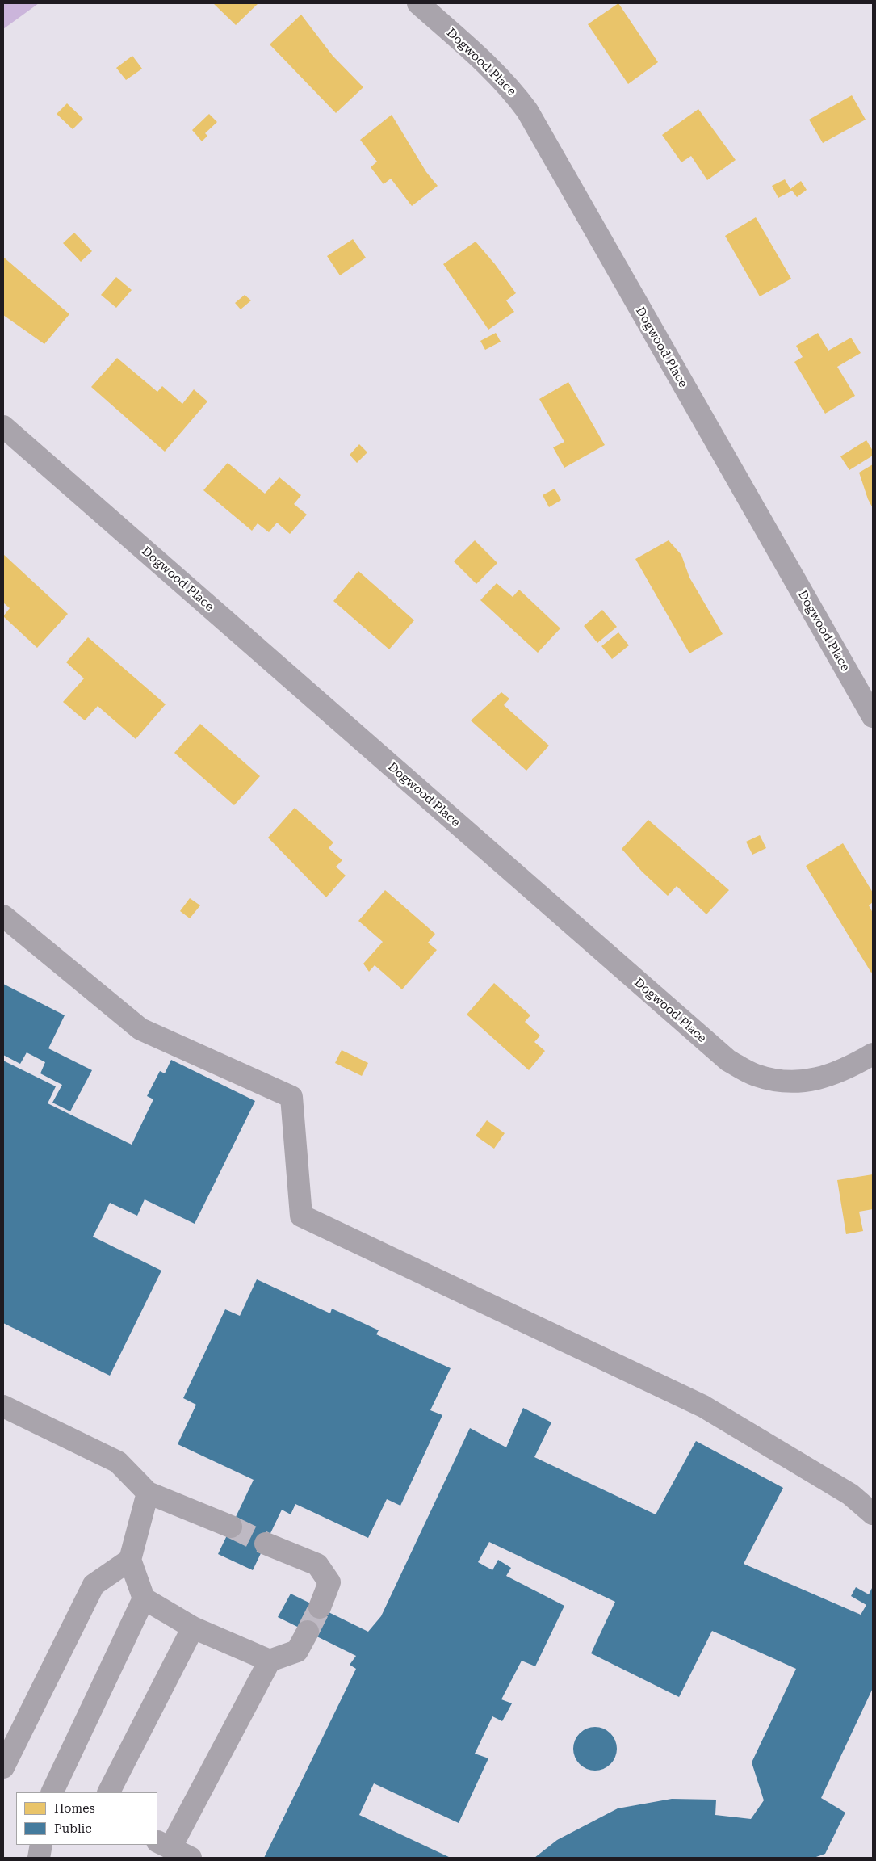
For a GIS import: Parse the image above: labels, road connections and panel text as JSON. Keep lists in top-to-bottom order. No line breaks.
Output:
{"streets":{"street":["Dogwood Place"]},"legend":["Homes","Public"]}
